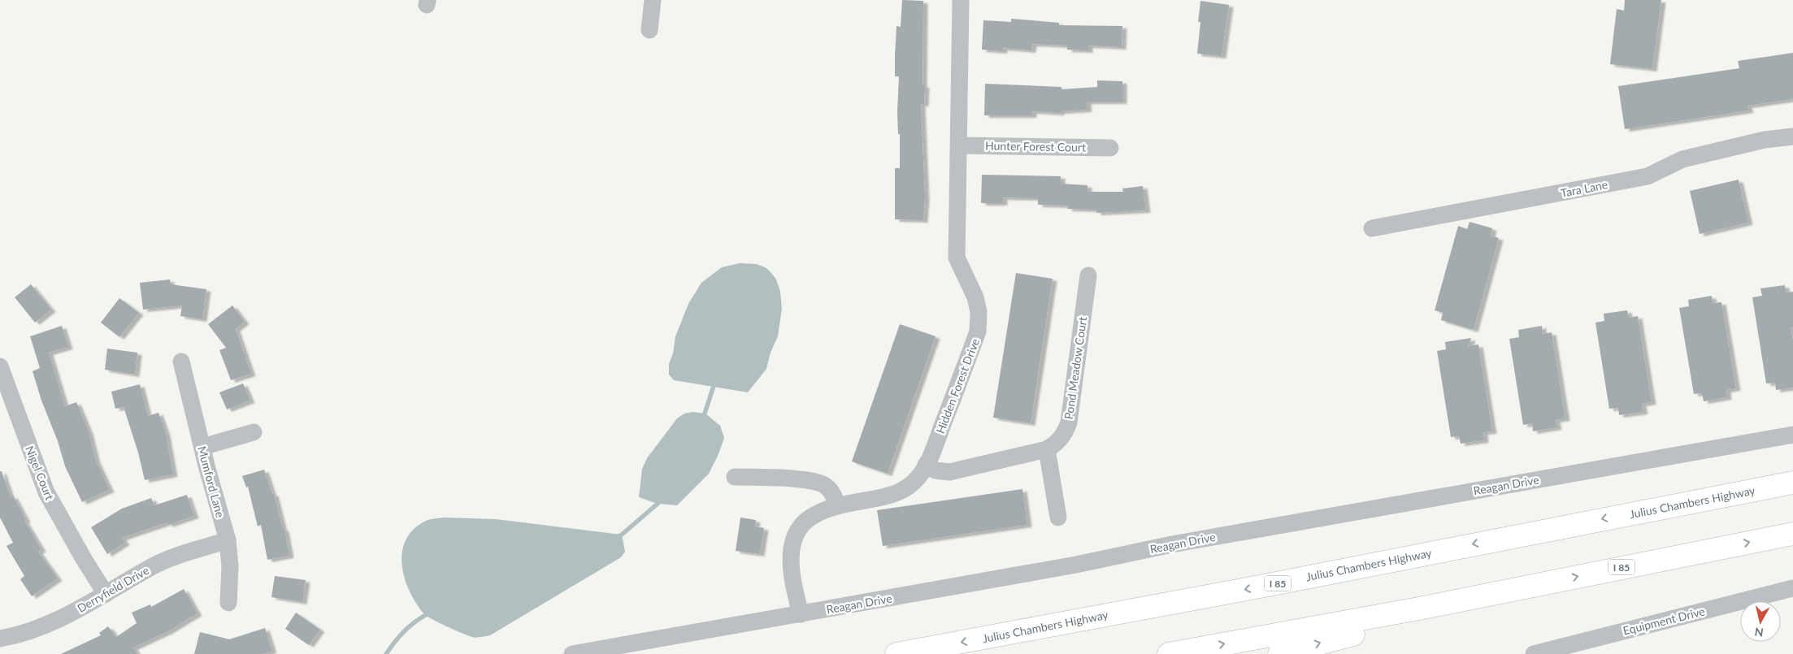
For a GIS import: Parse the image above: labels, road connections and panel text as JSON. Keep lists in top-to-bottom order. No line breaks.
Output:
{"streets":{"highway":["Julius Chambers Highway","I 85"],"street":["Hunter Forest Court","Tara Lane","Pond Meadow Court","Hidden Forest Drive","Nigel Court","Mumford Lane","Reagan Drive","Derryfield Drive","Equipment Drive"]},"crossings":[["Hunter Forest Court","Hidden Forest Drive"],["Pond Meadow Court","Hidden Forest Drive"],["Hidden Forest Drive","Reagan Drive"],["Nigel Court","Derryfield Drive"],["Mumford Lane","Derryfield Drive"]],"north":"bottom"}
